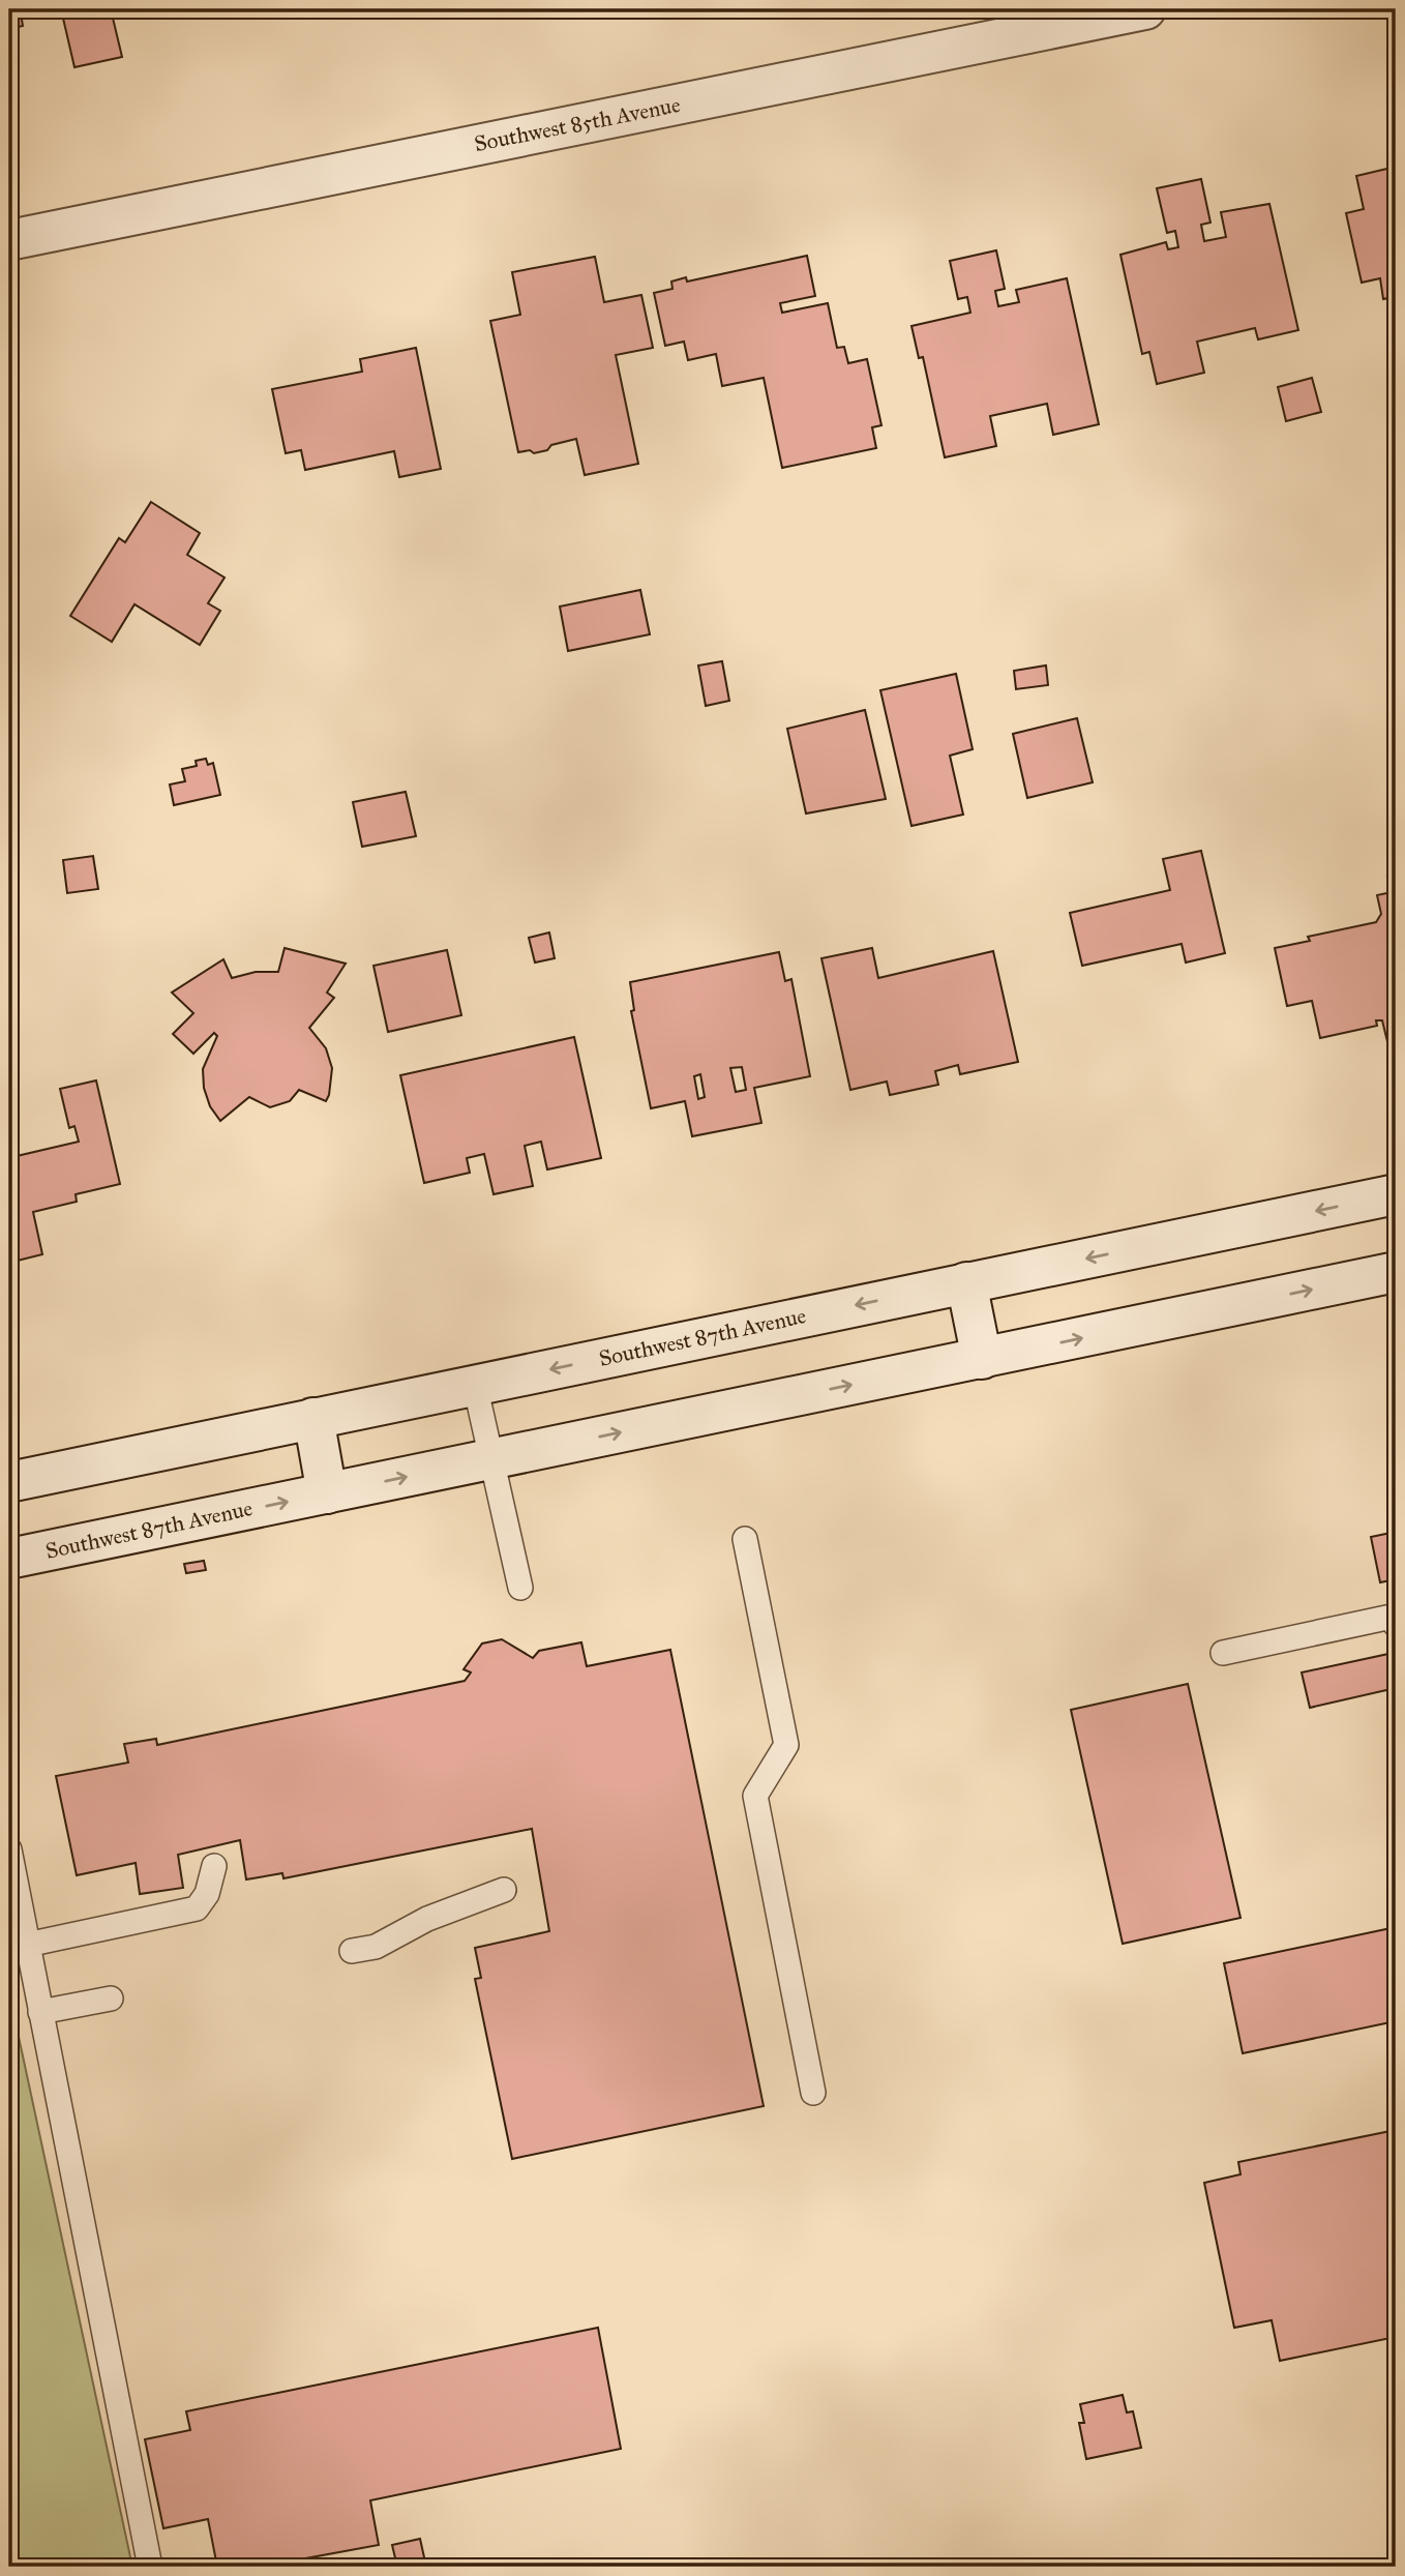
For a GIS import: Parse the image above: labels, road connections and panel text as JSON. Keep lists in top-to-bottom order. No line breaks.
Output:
{"streets":{"main road":["Southwest 85th Avenue","Southwest 87th Avenue"]}}
